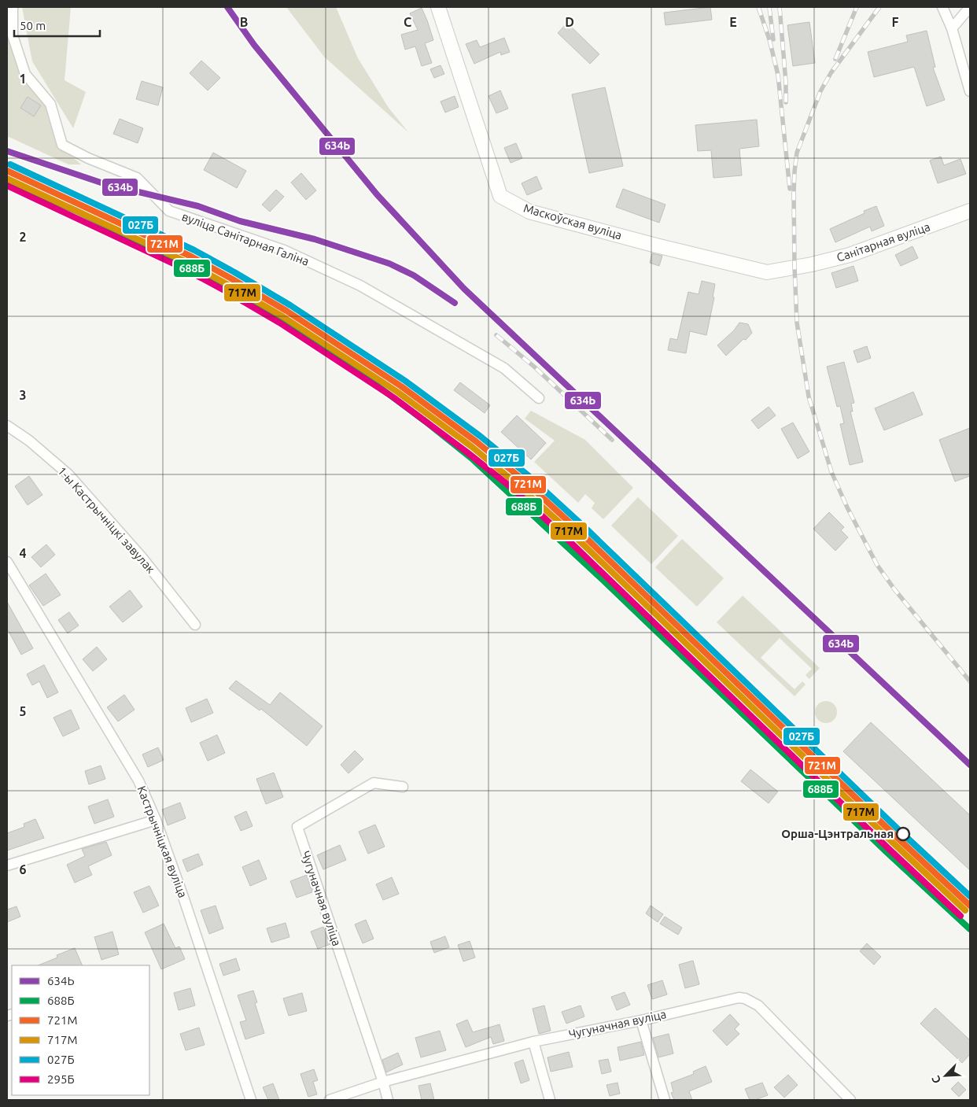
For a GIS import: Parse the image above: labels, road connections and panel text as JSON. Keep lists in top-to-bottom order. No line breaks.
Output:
{"streets":{"street":["Маскоўская вуліца","вуліца Санітарная Галіна","Санітарная вуліца","1-ы Кастрычніцкі завулак","Кастрычніцкая вуліца","Чугуначная вуліца"]},"crossings":[["Маскоўская вуліца","Санітарная вуліца"]],"places":["Орша-Цэнтральная"],"lines":["transit line 634Ь","transit line 027Б","transit line 721М","transit line 717М","transit line 688Б","transit line 295Б"],"legend":["634Ь","688Б","721М","717М","027Б","295Б"],"scale_bar":"50 m","north":"bottom left","grid":{"columns":["B","C","D","E","F"],"rows":["1","2","3","4","5","6"]}}
